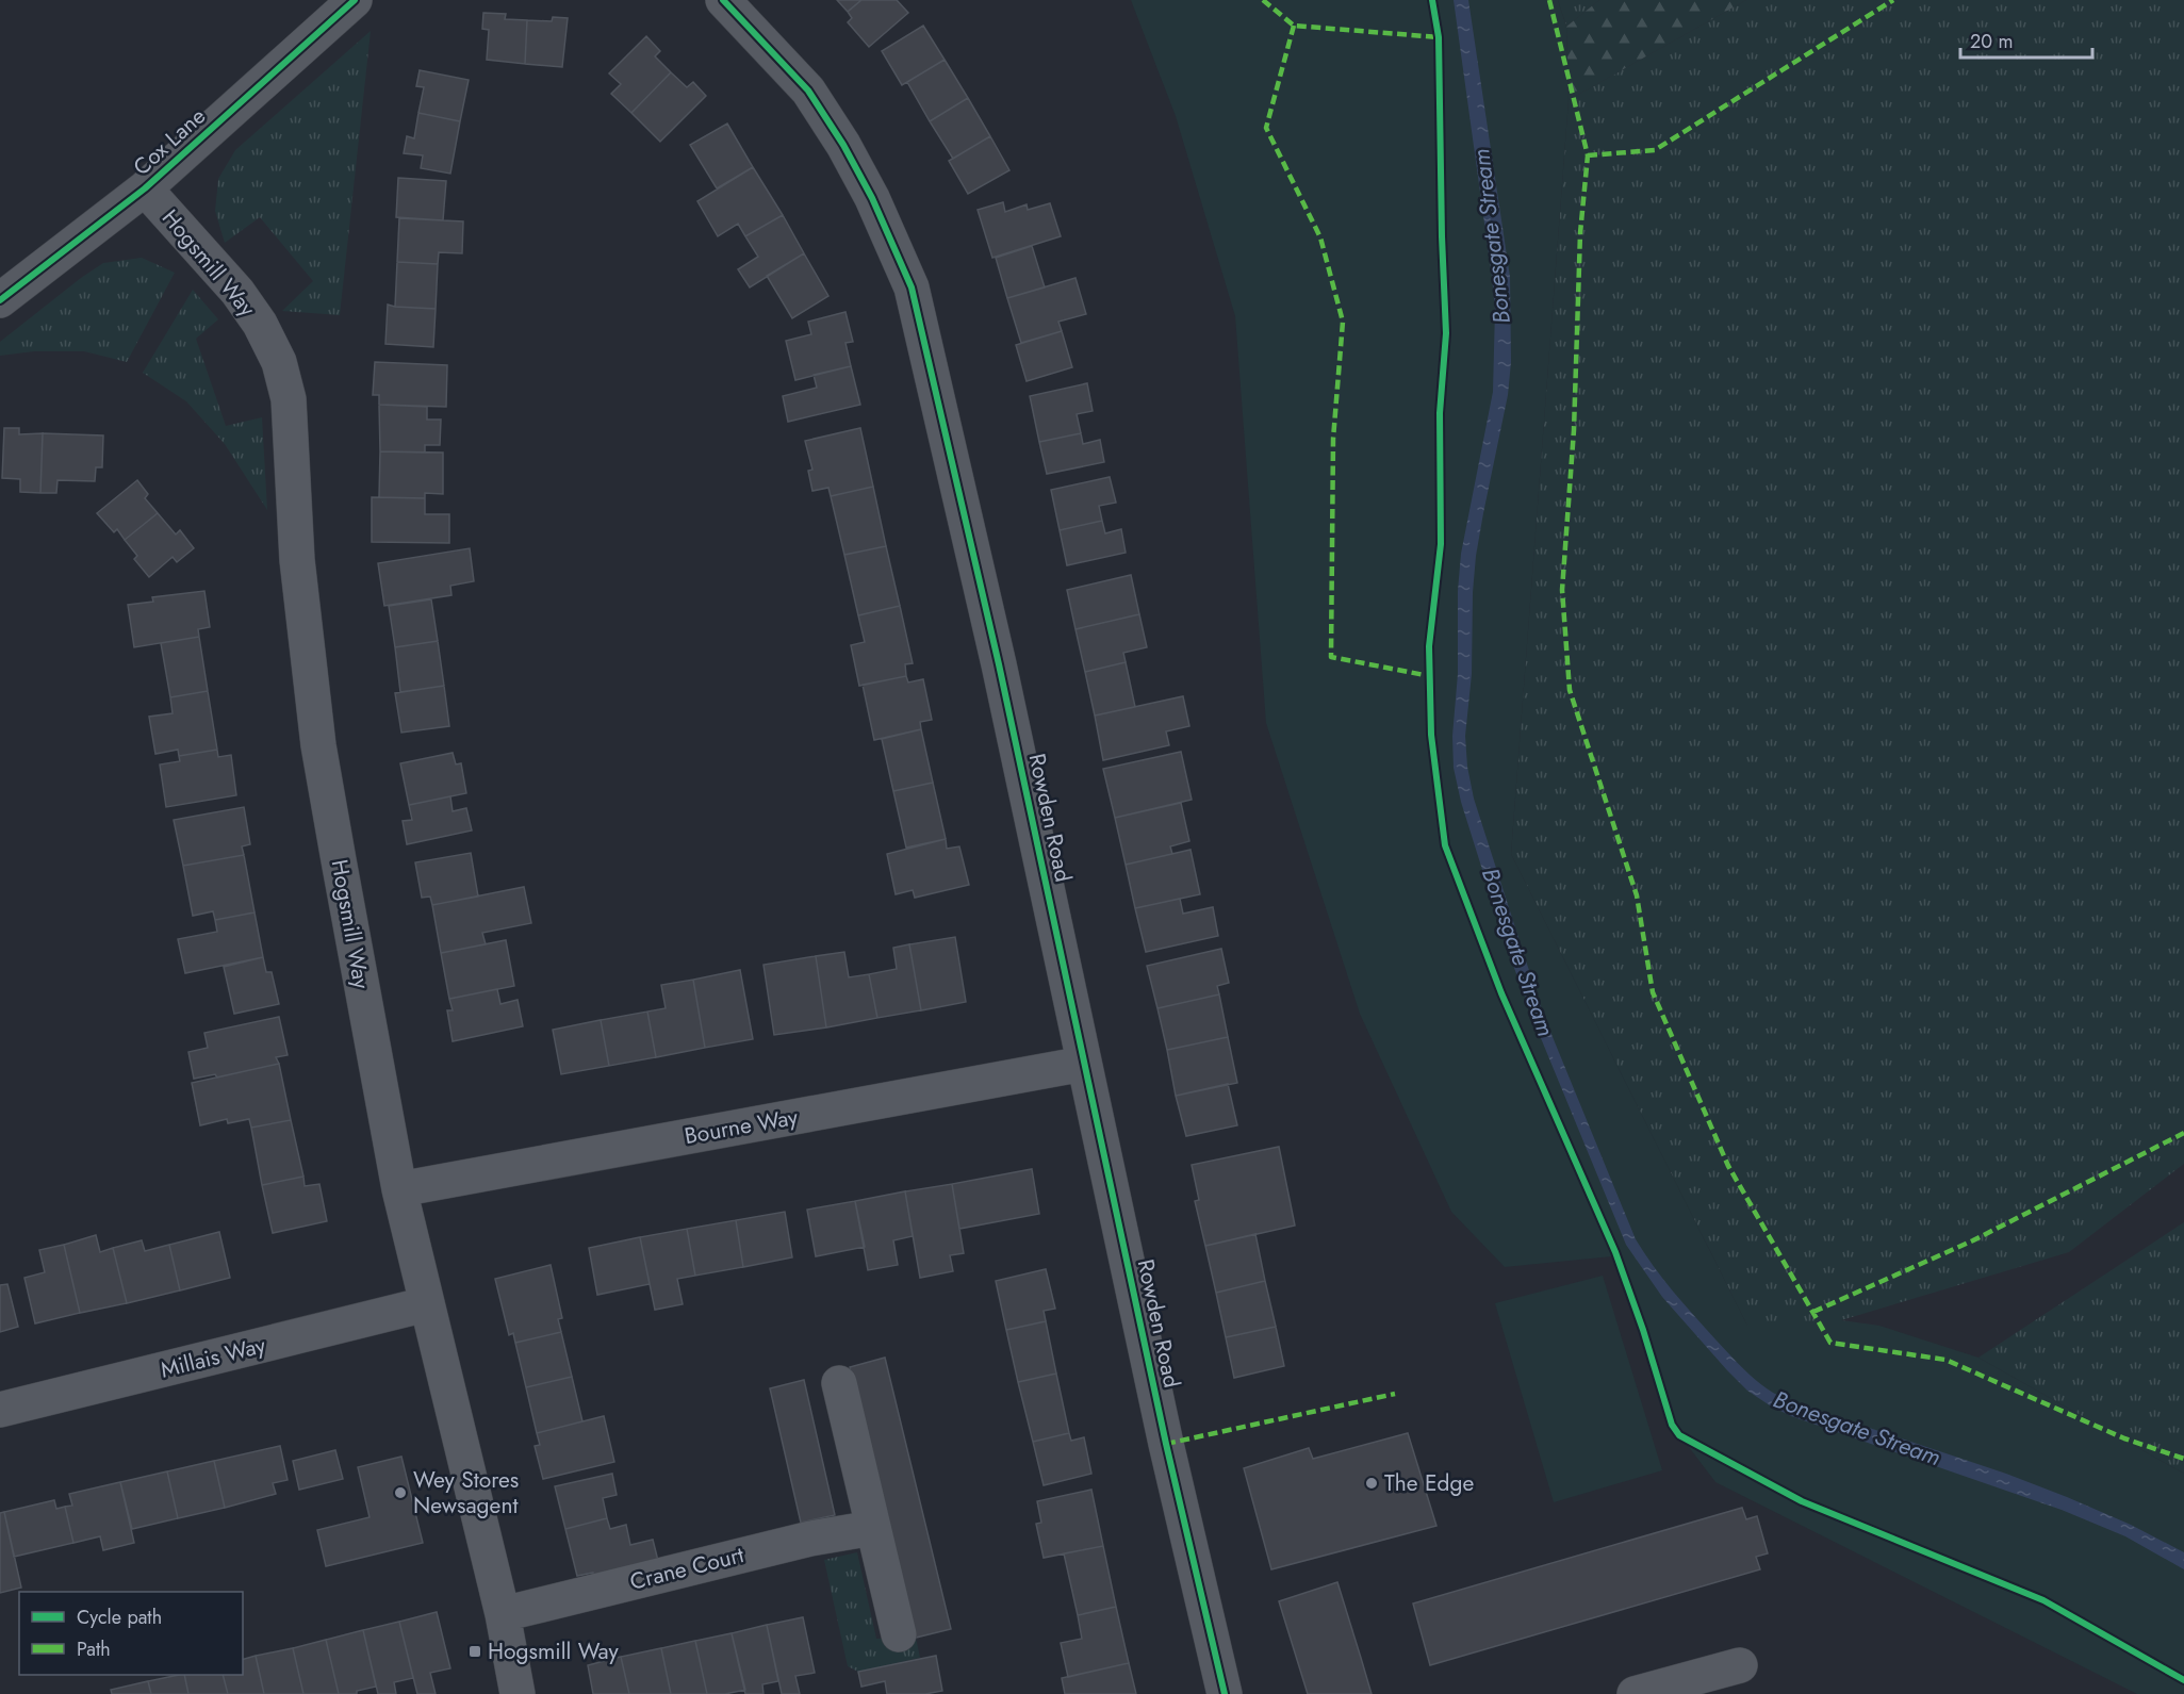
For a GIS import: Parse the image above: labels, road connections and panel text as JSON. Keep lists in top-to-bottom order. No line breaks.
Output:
{"streets":{"street":["Cox Lane","Hogsmill Way","Rowden Road","Bourne Way","Millais Way","Crane Court"]},"crossings":[["Cox Lane","Hogsmill Way"],["Hogsmill Way","Bourne Way"],["Hogsmill Way","Millais Way"],["Hogsmill Way","Crane Court"],["Rowden Road","Bourne Way"]],"water":["Bonesgate Stream"],"places":{"other":["The Edge","Wey Stores Newsagent"],"transit":["Hogsmill Way"]},"legend":["Cycle path","Path"],"scale_bar":"20 m"}
